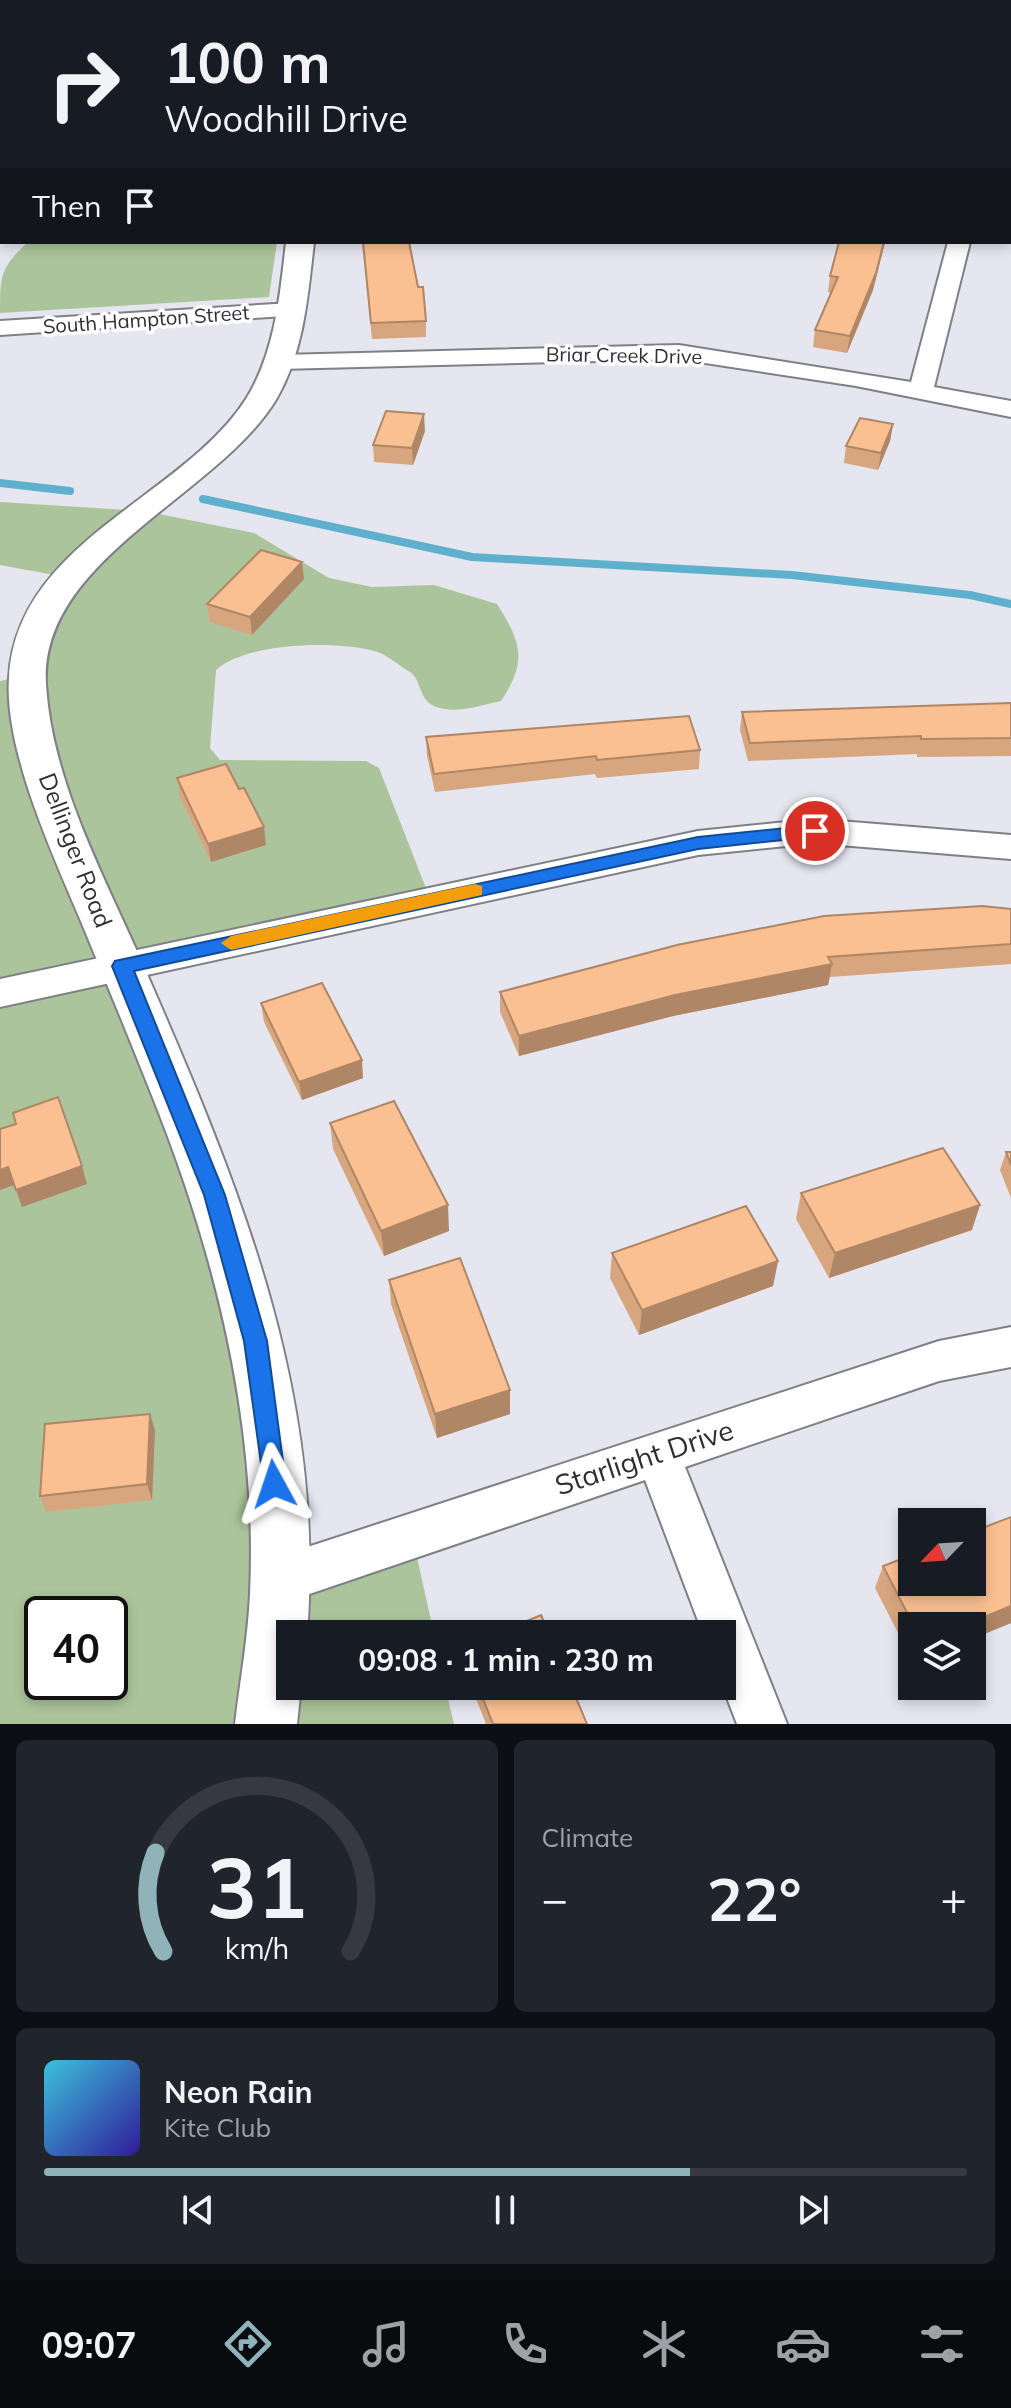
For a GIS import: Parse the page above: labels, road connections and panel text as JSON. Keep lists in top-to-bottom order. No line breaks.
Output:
{"streets":{"street":["South Hampton Street","Briar Creek Drive","Dellinger Road","Starlight Drive"]},"crossings":[["South Hampton Street","Dellinger Road"],["Briar Creek Drive","Dellinger Road"],["Dellinger Road","Starlight Drive"]],"north":"bottom left","page":{"turn":["100 m","Woodhill Drive"],"then":"Then","limit":"40","trip":"09:08 · 1 min · 230 m","tile":"Climate","heat":["−","22°","+"],"song":["Neon Rain","Kite Club"],"tabs":"09:07","gauge":["31","km/h"]}}
